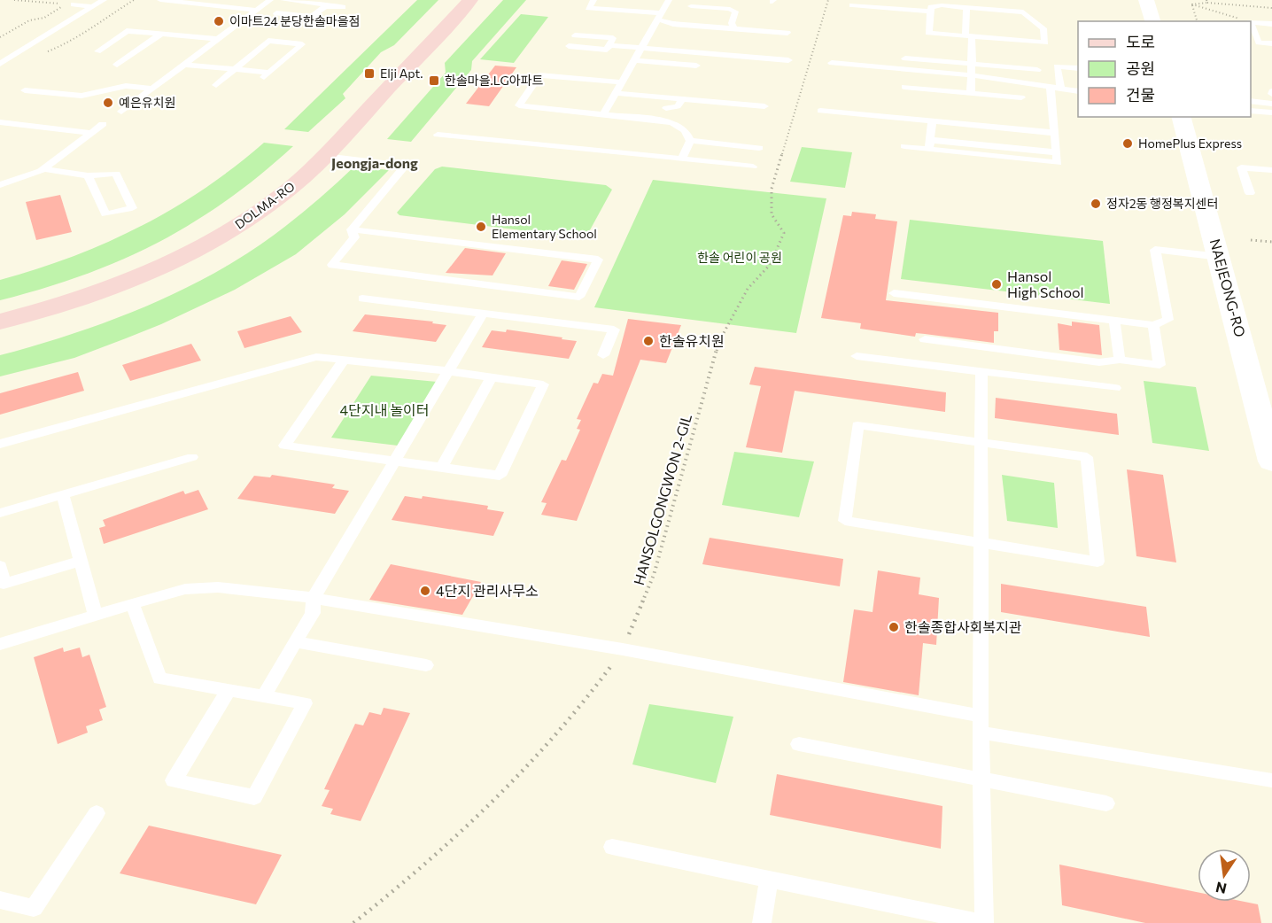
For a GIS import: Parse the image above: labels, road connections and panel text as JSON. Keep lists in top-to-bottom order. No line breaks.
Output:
{"streets":{"main road":["DOLMA-RO"],"street":["NAEJEONG-RO"],"path":["HANSOLGONGWON 2-GIL"]},"districts":["Jeongja-dong"],"parks":["한솔 어린이 공원","4단지내 놀이터"],"places":{"other":["이마트24 분당한솔마을점","예은유치원","HomePlus Express","정자2동 행정복지센터","Hansol Elementary School","Hansol High School","한솔유치원","4단지 관리사무소","한솔종합사회복지관"],"transit":["Elji Apt.","한솔마을.LG아파트"]},"legend":["도로","공원","건물"],"north":"bottom"}
